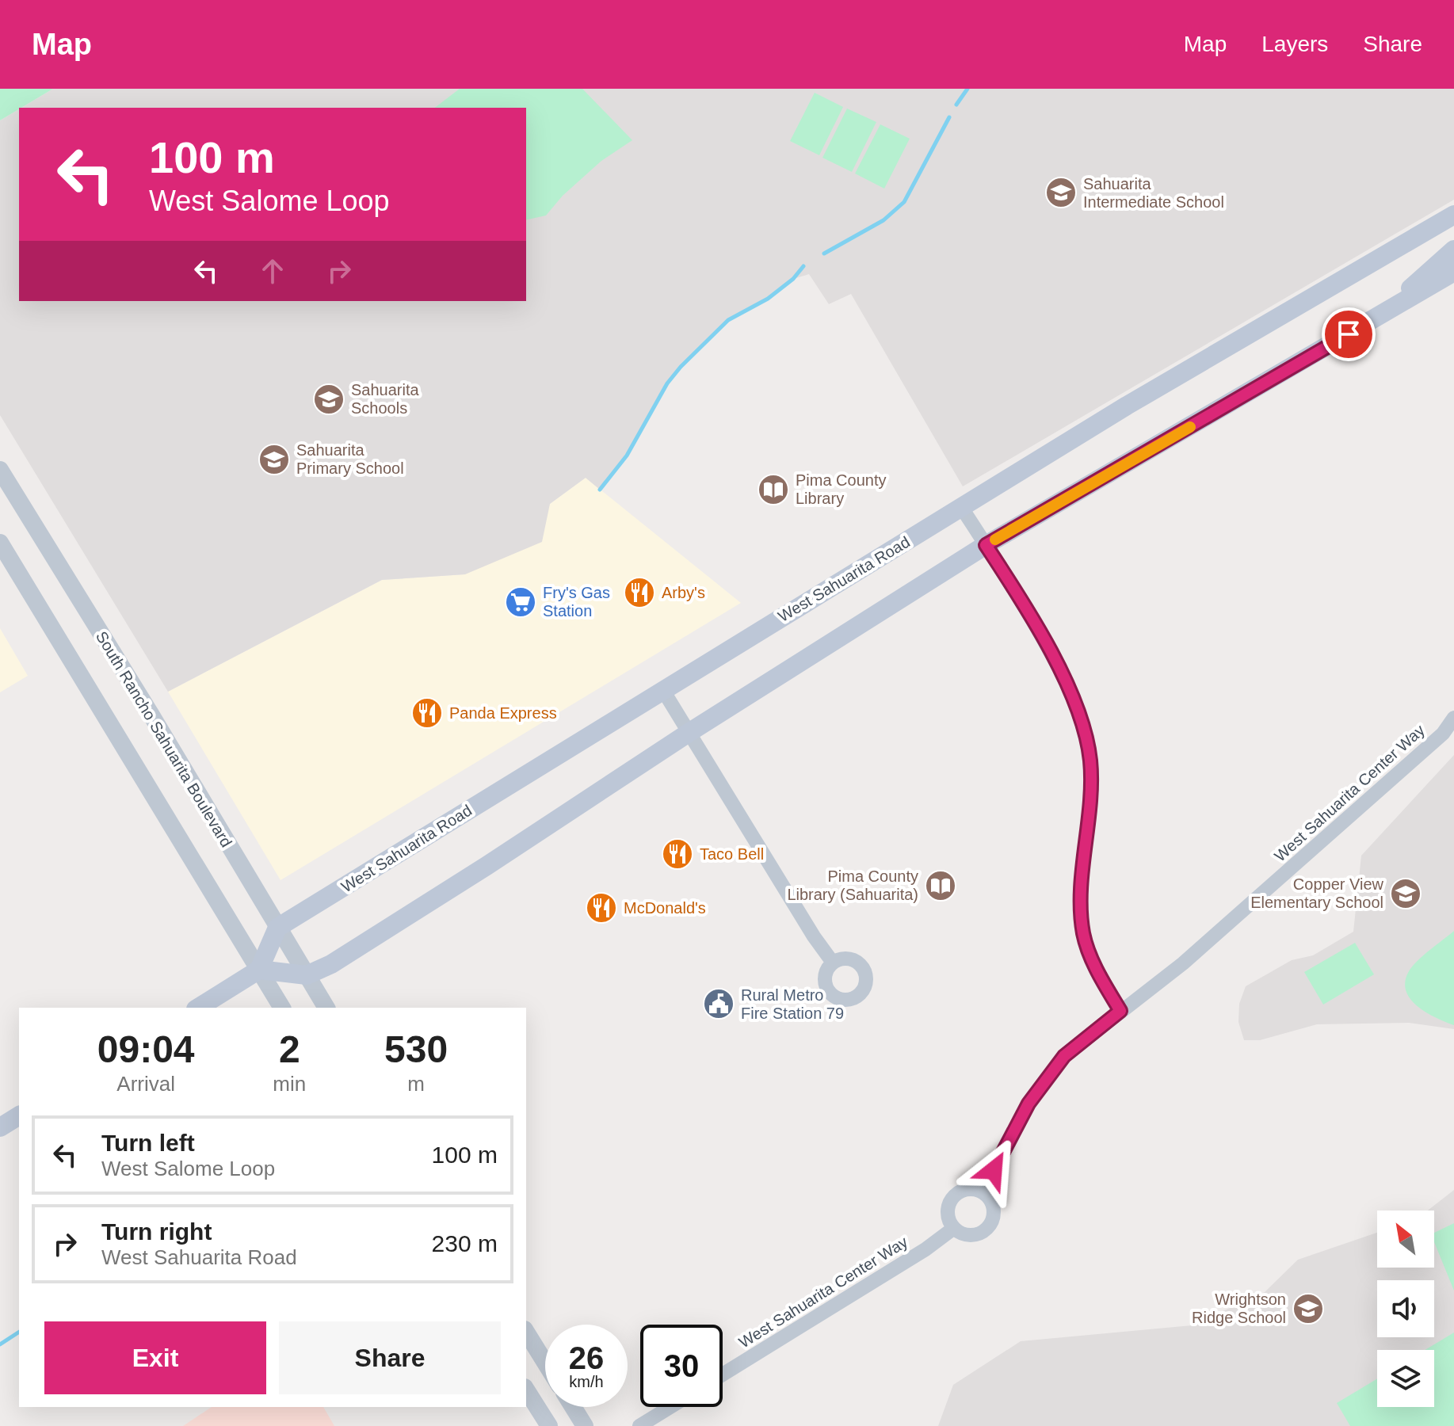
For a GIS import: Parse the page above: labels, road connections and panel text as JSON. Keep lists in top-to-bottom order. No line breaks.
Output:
{"streets":{"main road":["West Sahuarita Road"],"street":["South Rancho Sahuarita Boulevard","West Sahuarita Center Way"]},"crossings":[["West Sahuarita Road","South Rancho Sahuarita Boulevard"]],"places":{"school or university":["Sahuarita Intermediate School","Sahuarita Schools","Sahuarita Primary School","Copper View Elementary School","Wrightson Ridge School"],"library":["Pima County Library","Pima County Library (Sahuarita)"],"restaurant":["Arby's","Panda Express","Taco Bell","McDonald's"],"supermarket":["Fry's Gas Station"],"public building":["Rural Metro Fire Station 79"]},"north":"top left","page":{"header":"Map","nav":["Map","Layers","Share"],"turn":["100 m","West Salome Loop"],"eta":["09:04","Arrival","2","min","530","m"],"list":[{"name":"Turn left","note":"West Salome Loop","value":"100 m"},{"name":"Turn right","note":"West Sahuarita Road","value":"230 m"}],"buttons":["Exit","Share"],"speed":"26 km/h","limit":"30"}}
